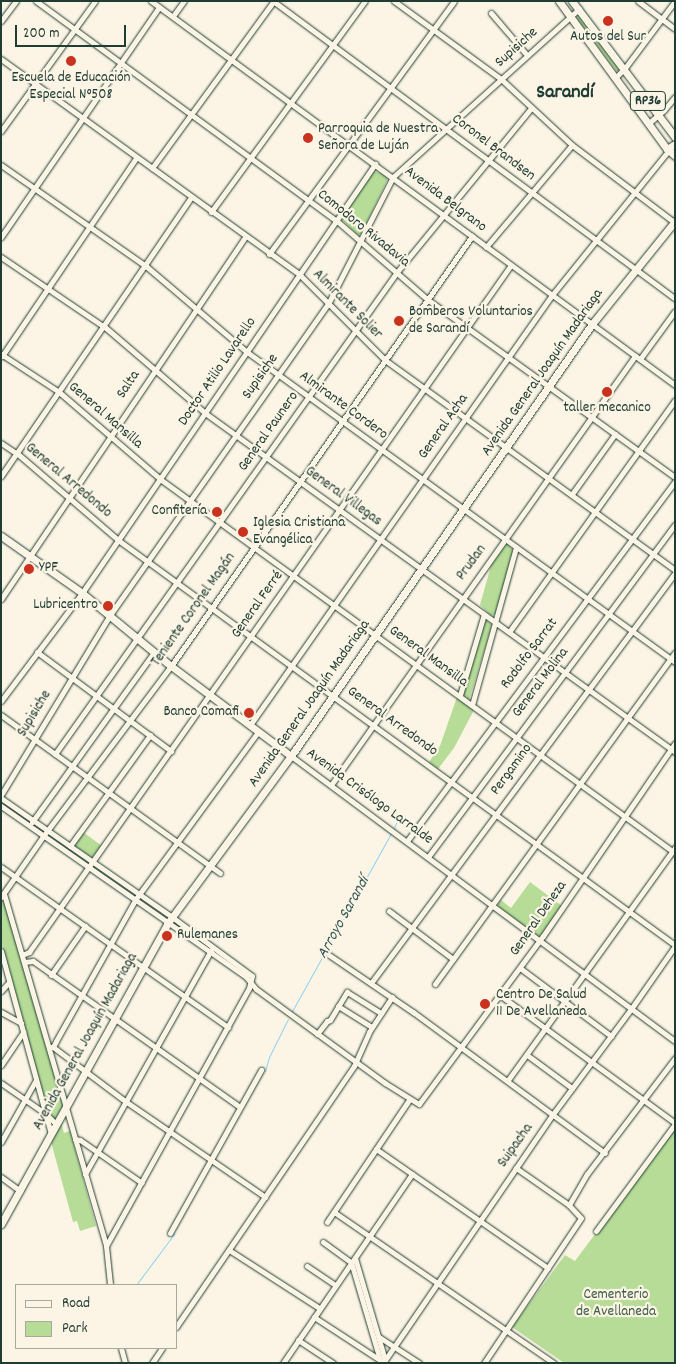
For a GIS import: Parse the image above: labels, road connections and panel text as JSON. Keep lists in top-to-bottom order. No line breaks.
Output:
{"streets":{"main road":["RP36","Avenida General Joaquín Madariaga","Avenida Crisólogo Larralde"],"street":["Supisiche","Coronel Brandsen","Avenida Belgrano","Comodoro Rivadavia","Almirante Solier","Doctor Atilio Lavarello","Salta","Almirante Cordero","General Mansilla","General Acha","General Paunero","General Arredondo","General Villegas","Prudan","General Ferré","Teniente Coronel Magán","Rodolfo Sarrat","General Molina","Pergamino","General Deheza","Suipacha"]},"crossings":[["Supisiche","RP36"],["Supisiche","Coronel Brandsen"],["Supisiche","Avenida Belgrano"],["Supisiche","Comodoro Rivadavia"],["Supisiche","Almirante Solier"],["Supisiche","Almirante Cordero"],["Supisiche","General Mansilla"],["Supisiche","General Arredondo"],["Supisiche","General Villegas"],["Supisiche","Avenida Crisólogo Larralde"],["RP36","General Acha"],["Coronel Brandsen","Avenida General Joaquín Madariaga"],["Coronel Brandsen","General Acha"],["Coronel Brandsen","General Paunero"],["Avenida Belgrano","Doctor Atilio Lavarello"],["Avenida Belgrano","Avenida General Joaquín Madariaga"],["Avenida Belgrano","General Acha"],["Avenida Belgrano","General Paunero"],["Avenida Belgrano","Prudan"],["Avenida Belgrano","General Ferré"],["Avenida Belgrano","Teniente Coronel Magán"],["Comodoro Rivadavia","Doctor Atilio Lavarello"],["Comodoro Rivadavia","Avenida General Joaquín Madariaga"],["Comodoro Rivadavia","General Acha"],["Comodoro Rivadavia","General Paunero"],["Comodoro Rivadavia","Prudan"],["Comodoro Rivadavia","General Ferré"],["Comodoro Rivadavia","Teniente Coronel Magán"],["Almirante Solier","Doctor Atilio Lavarello"],["Almirante Solier","Avenida General Joaquín Madariaga"],["Almirante Solier","Salta"],["Almirante Solier","General Acha"],["Almirante Solier","General Paunero"],["Almirante Solier","Prudan"],["Almirante Solier","General Ferré"],["Almirante Solier","Teniente Coronel Magán"],["Almirante Solier","Rodolfo Sarrat"],["Almirante Solier","General Molina"],["Almirante Solier","Pergamino"],["Doctor Atilio Lavarello","Almirante Cordero"],["Doctor Atilio Lavarello","General Mansilla"],["Doctor Atilio Lavarello","General Arredondo"],["Doctor Atilio Lavarello","General Villegas"],["Doctor Atilio Lavarello","Avenida Crisólogo Larralde"],["Avenida General Joaquín Madariaga","Almirante Cordero"],["Avenida General Joaquín Madariaga","General Mansilla"],["Avenida General Joaquín Madariaga","General Arredondo"],["Avenida General Joaquín Madariaga","General Villegas"],["Avenida General Joaquín Madariaga","Avenida Crisólogo Larralde"],["Salta","Almirante Cordero"],["Salta","General Mansilla"],["Salta","General Arredondo"],["Salta","General Villegas"],["Salta","Avenida Crisólogo Larralde"],["Almirante Cordero","General Acha"],["Almirante Cordero","General Paunero"],["Almirante Cordero","Prudan"],["Almirante Cordero","General Ferré"],["Almirante Cordero","Teniente Coronel Magán"],["Almirante Cordero","Rodolfo Sarrat"],["Almirante Cordero","General Molina"],["Almirante Cordero","Pergamino"],["General Mansilla","General Acha"],["General Mansilla","General Paunero"],["General Mansilla","Prudan"],["General Mansilla","General Ferré"],["General Mansilla","Teniente Coronel Magán"],["General Mansilla","Rodolfo Sarrat"],["General Mansilla","General Molina"],["General Mansilla","Pergamino"],["General Mansilla","General Deheza"],["General Acha","General Arredondo"],["General Acha","General Villegas"],["General Acha","Avenida Crisólogo Larralde"],["General Paunero","General Arredondo"],["General Paunero","General Villegas"],["General Paunero","Avenida Crisólogo Larralde"],["General Arredondo","Prudan"],["General Arredondo","General Ferré"],["General Arredondo","Teniente Coronel Magán"],["General Arredondo","Rodolfo Sarrat"],["General Arredondo","General Molina"],["General Arredondo","Pergamino"],["General Arredondo","General Deheza"],["General Arredondo","Suipacha"],["General Villegas","Prudan"],["General Villegas","General Ferré"],["General Villegas","Teniente Coronel Magán"],["General Villegas","Rodolfo Sarrat"],["General Villegas","General Molina"],["General Villegas","Pergamino"],["General Villegas","General Deheza"],["Prudan","Avenida Crisólogo Larralde"],["General Ferré","Avenida Crisólogo Larralde"],["Teniente Coronel Magán","Avenida Crisólogo Larralde"],["Rodolfo Sarrat","Avenida Crisólogo Larralde"],["General Molina","Avenida Crisólogo Larralde"],["Pergamino","Avenida Crisólogo Larralde"],["Avenida Crisólogo Larralde","General Deheza"],["Avenida Crisólogo Larralde","Suipacha"]],"districts":["Sarandí"],"water":["Arroyo Sarandí"],"parks":["Cementerio de Avellaneda"],"places":["Autos del Sur","Escuela de Educación Especial N°508","Parroquia de Nuestra Señora de Luján","Bomberos Voluntarios de Sarandí","taller mecanico","Confitería","Iglesia Cristiana Evangélica","YPF","Lubricentro","Banco Comafi","Rulemanes","Centro De Salud 11 De Avellaneda"],"legend":["Road","Park"],"scale_bar":"200 m"}
